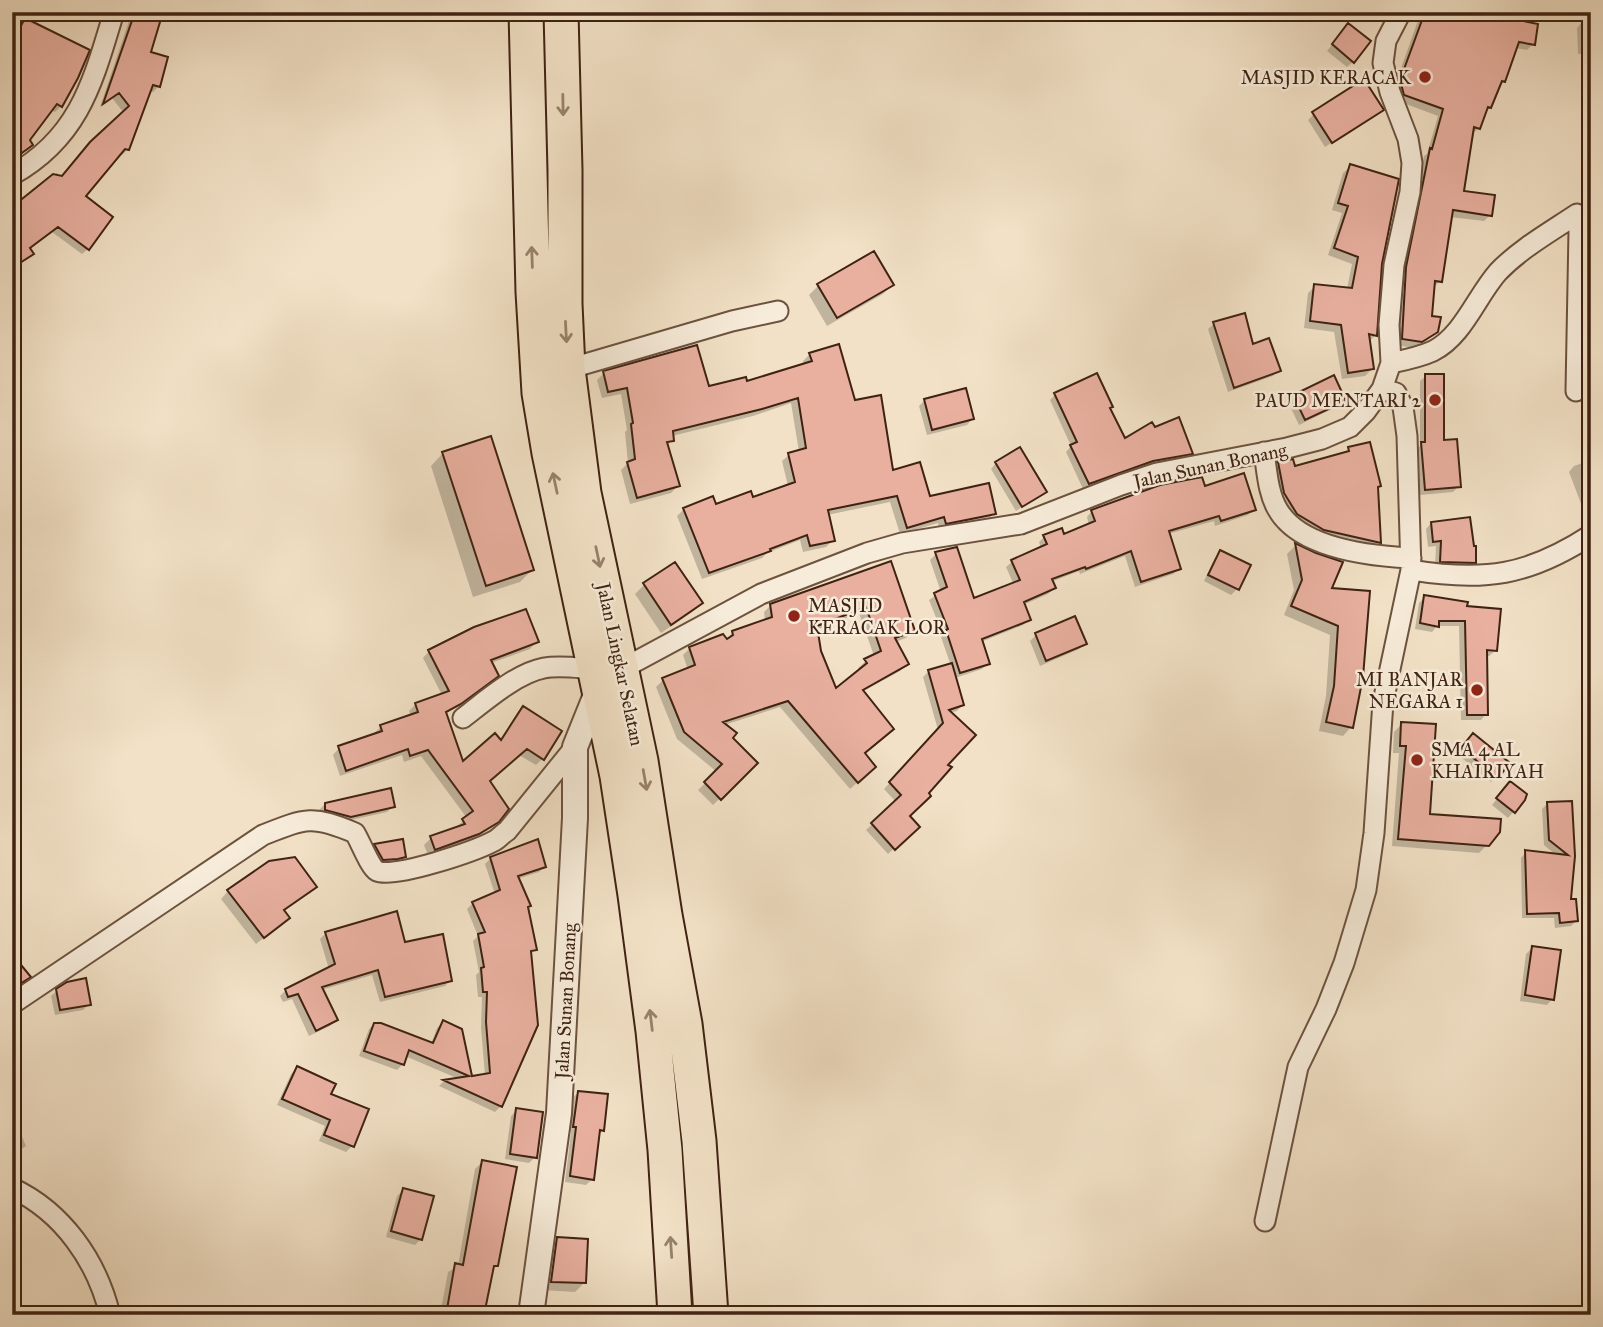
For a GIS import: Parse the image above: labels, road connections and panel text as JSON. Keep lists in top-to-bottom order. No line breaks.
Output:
{"streets":{"highway":["Jalan Lingkar Selatan"],"street":["Jalan Sunan Bonang"]},"crossings":[["Jalan Sunan Bonang","Jalan Lingkar Selatan"]],"places":["MASJID KERACAK","PAUD MENTARI 2","MASJID KERACAK LOR","MI BANJAR NEGARA 1","SMA 4 AL KHAIRIYAH"]}
